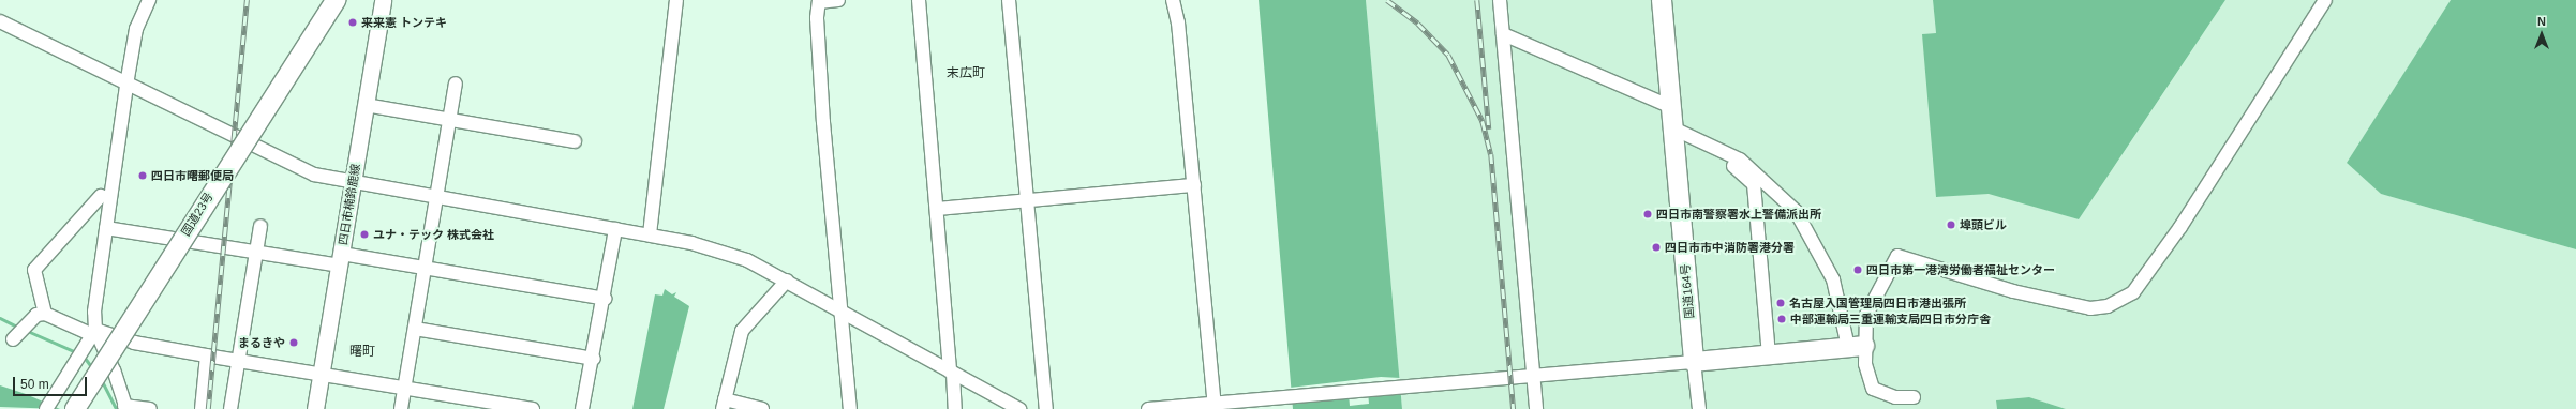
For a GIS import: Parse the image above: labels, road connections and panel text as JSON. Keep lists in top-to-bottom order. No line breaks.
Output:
{"streets":{"highway":["国道23号","国道164号"],"main road":["四日市楠鈴鹿線"]},"districts":["末広町","曙町"],"places":["来来憲 トンテキ","四日市曙郵便局","四日市南警察署水上警備派出所","埠頭ビル","ユナ・テック 株式会社","四日市市中消防署港分署","四日市第一港湾労働者福祉センター","名古屋入国管理局四日市港出張所","中部運輸局三重運輸支局四日市分庁舎","まるきや"],"scale_bar":"50 m","north":"top"}
